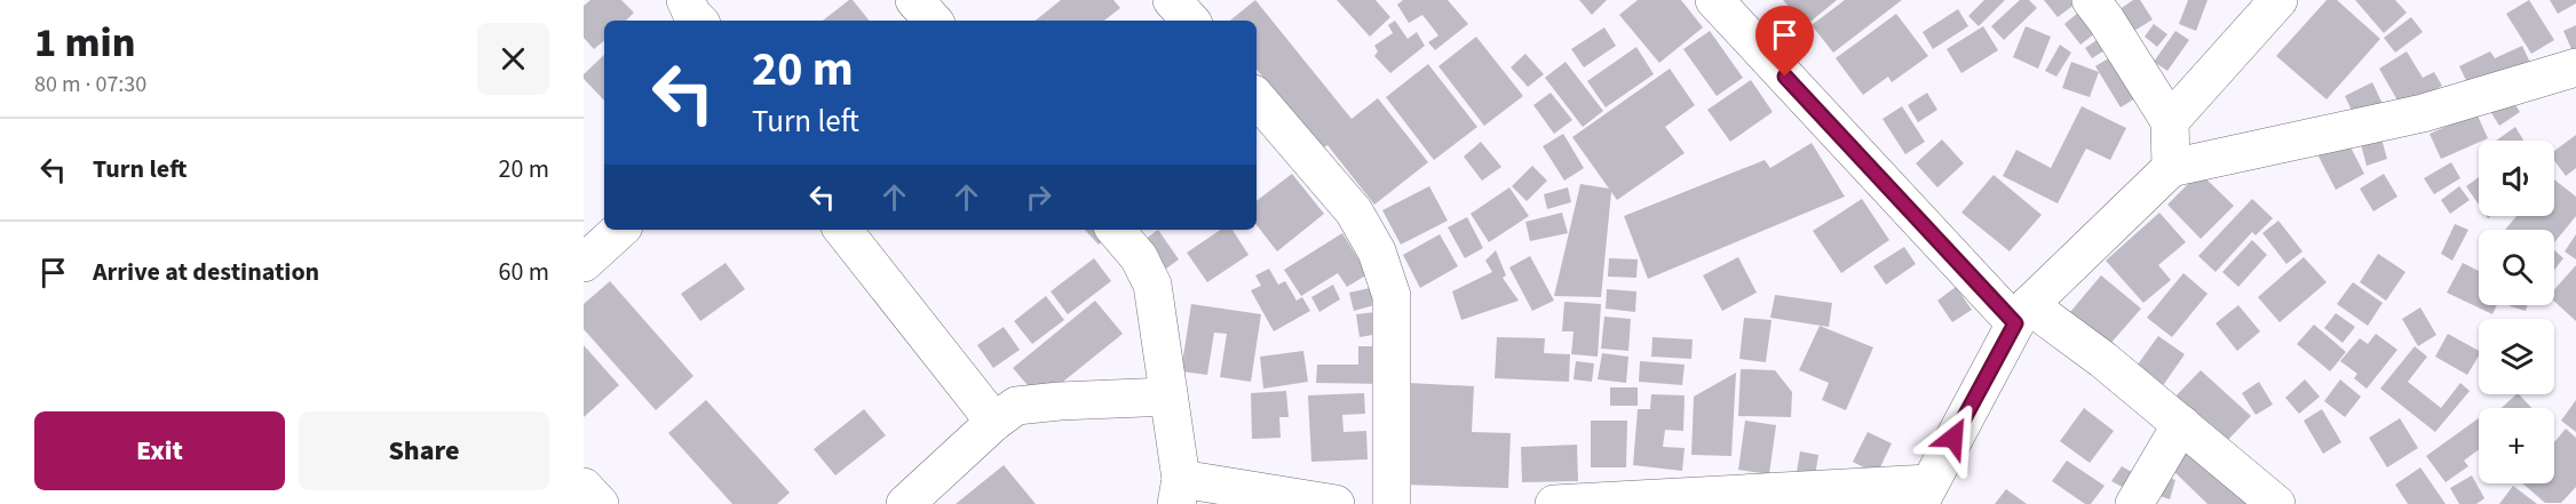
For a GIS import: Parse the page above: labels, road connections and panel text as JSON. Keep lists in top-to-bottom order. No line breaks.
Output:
{"page":{"heading":["1 min","80 m · 07:30"],"turn":["20 m","Turn left"],"list":[{"name":"Turn left","value":"20 m"},{"name":"Arrive at destination","value":"60 m"}],"map_buttons":"+","buttons":["Exit","Share"]}}
